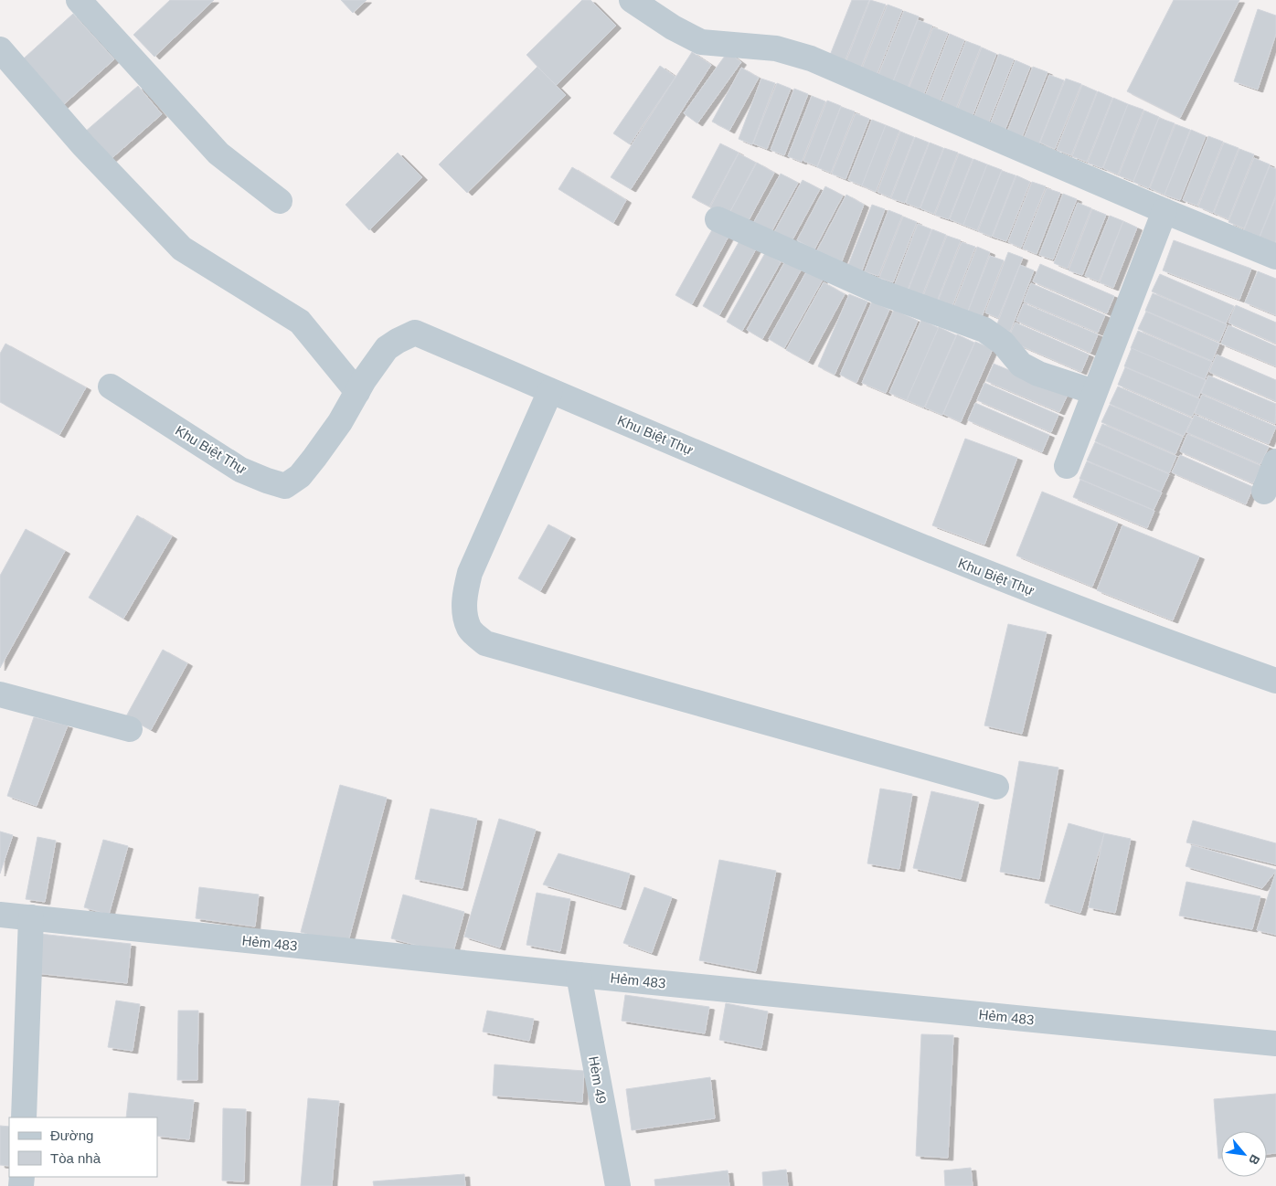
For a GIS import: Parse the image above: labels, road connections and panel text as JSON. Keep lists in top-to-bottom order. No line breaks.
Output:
{"streets":{"street":["Khu Biệt Thự","Hẻm 483","Hèm 49"]},"crossings":[["Hẻm 483","Hèm 49"]],"legend":["Đường","Tòa nhà"],"north":"bottom right"}
